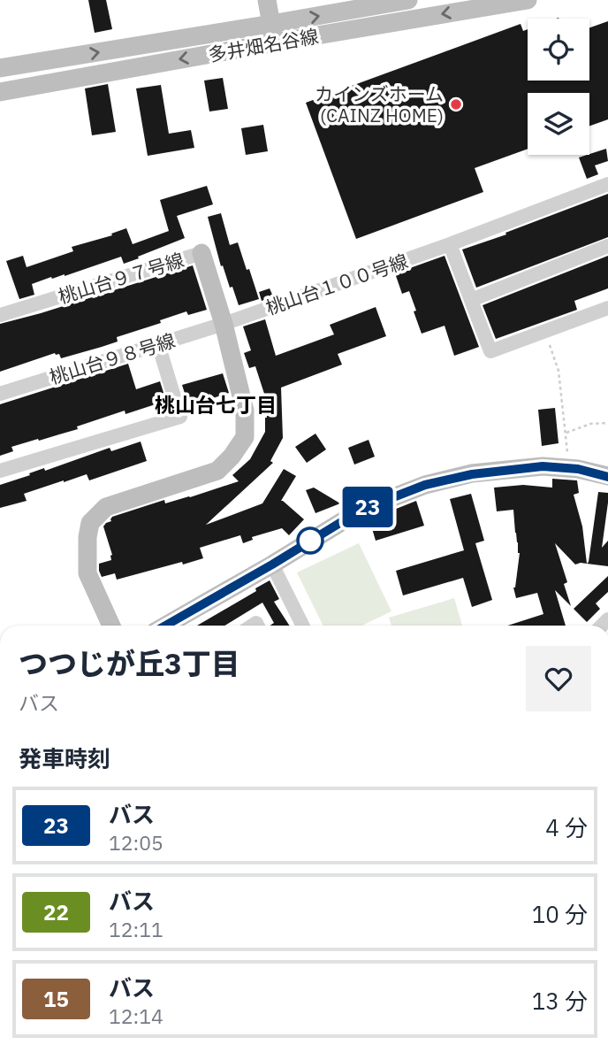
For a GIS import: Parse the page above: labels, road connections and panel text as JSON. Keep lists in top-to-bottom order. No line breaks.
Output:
{"streets":{"street":["多井畑名谷線","桃山台９７号線","桃山台１００号線","桃山台９８号線"]},"crossings":[["桃山台９７号線","桃山台１００号線"],["桃山台９７号線","桃山台９８号線"],["桃山台１００号線","桃山台９８号線"]],"districts":["桃山台七丁目"],"places":["カインズホーム (CAINZ HOME)"],"lines":["bus line 23"],"page":{"on_map":"23","heading":[["つつじが丘3丁目","バス"],"発車時刻"],"list":[{"mark":"23","name":"バス","note":"12:05","value":"4 分"},{"mark":"22","name":"バス","note":"12:11","value":"10 分"},{"mark":"15","name":"バス","note":"12:14","value":"13 分"}]}}
